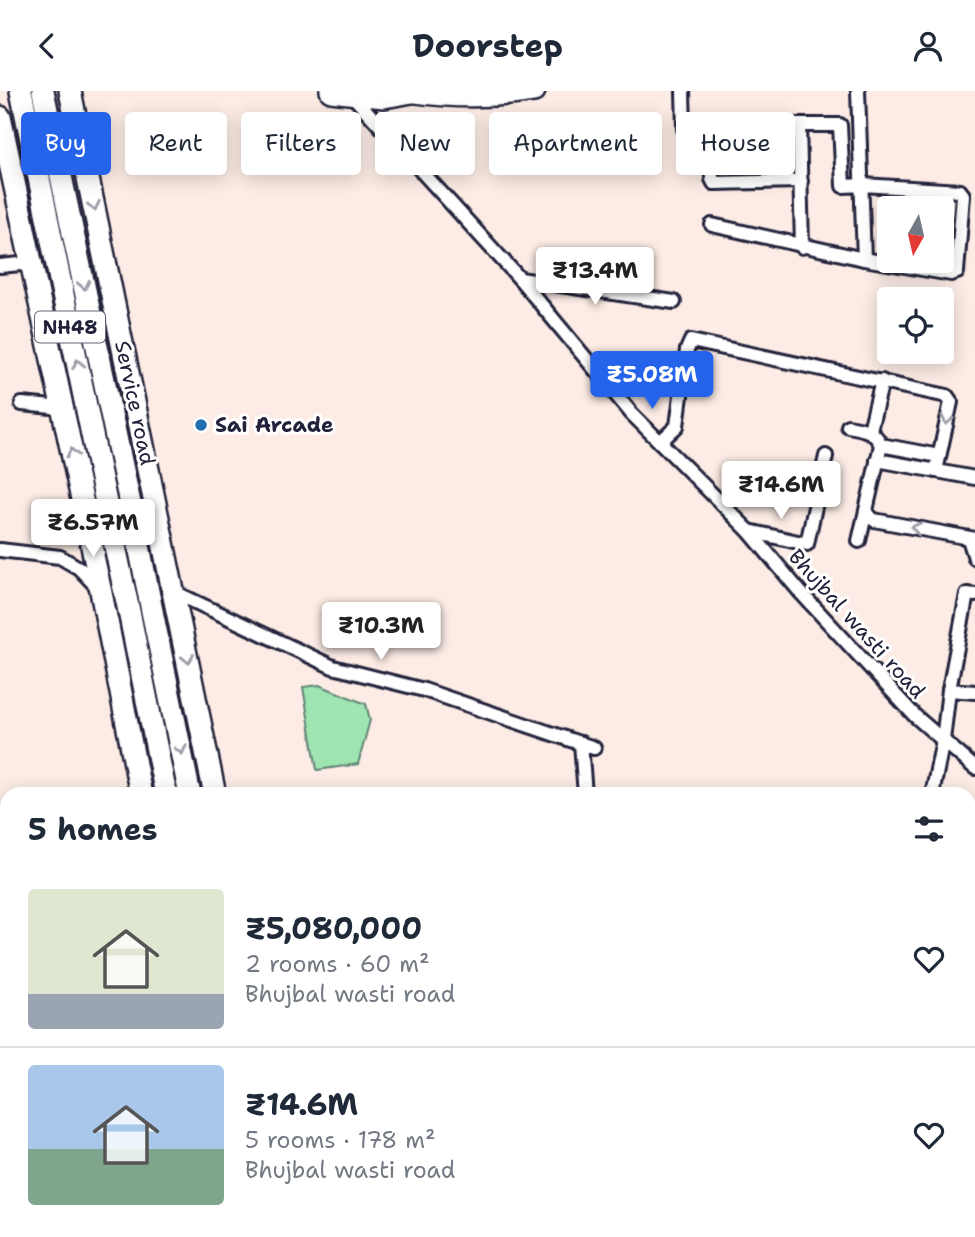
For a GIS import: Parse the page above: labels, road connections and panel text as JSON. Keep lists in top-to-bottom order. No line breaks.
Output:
{"streets":{"main road":["NH48","Service road"],"street":["Bhujbal wasti road"]},"places":["Sai Arcade"],"north":"bottom","page":{"header":"Doorstep","chip":["Buy","Rent","Filters","New","Apartment","House"],"price":["₹13.4M","₹5.08M","₹14.6M","₹6.57M","₹10.3M"],"heading":"5 homes","list":[{"name":"₹5,080,000","note":"2 rooms · 60 m² · Bhujbal wasti road"},{"name":"₹14.6M","note":"5 rooms · 178 m² · Bhujbal wasti road"}]}}
